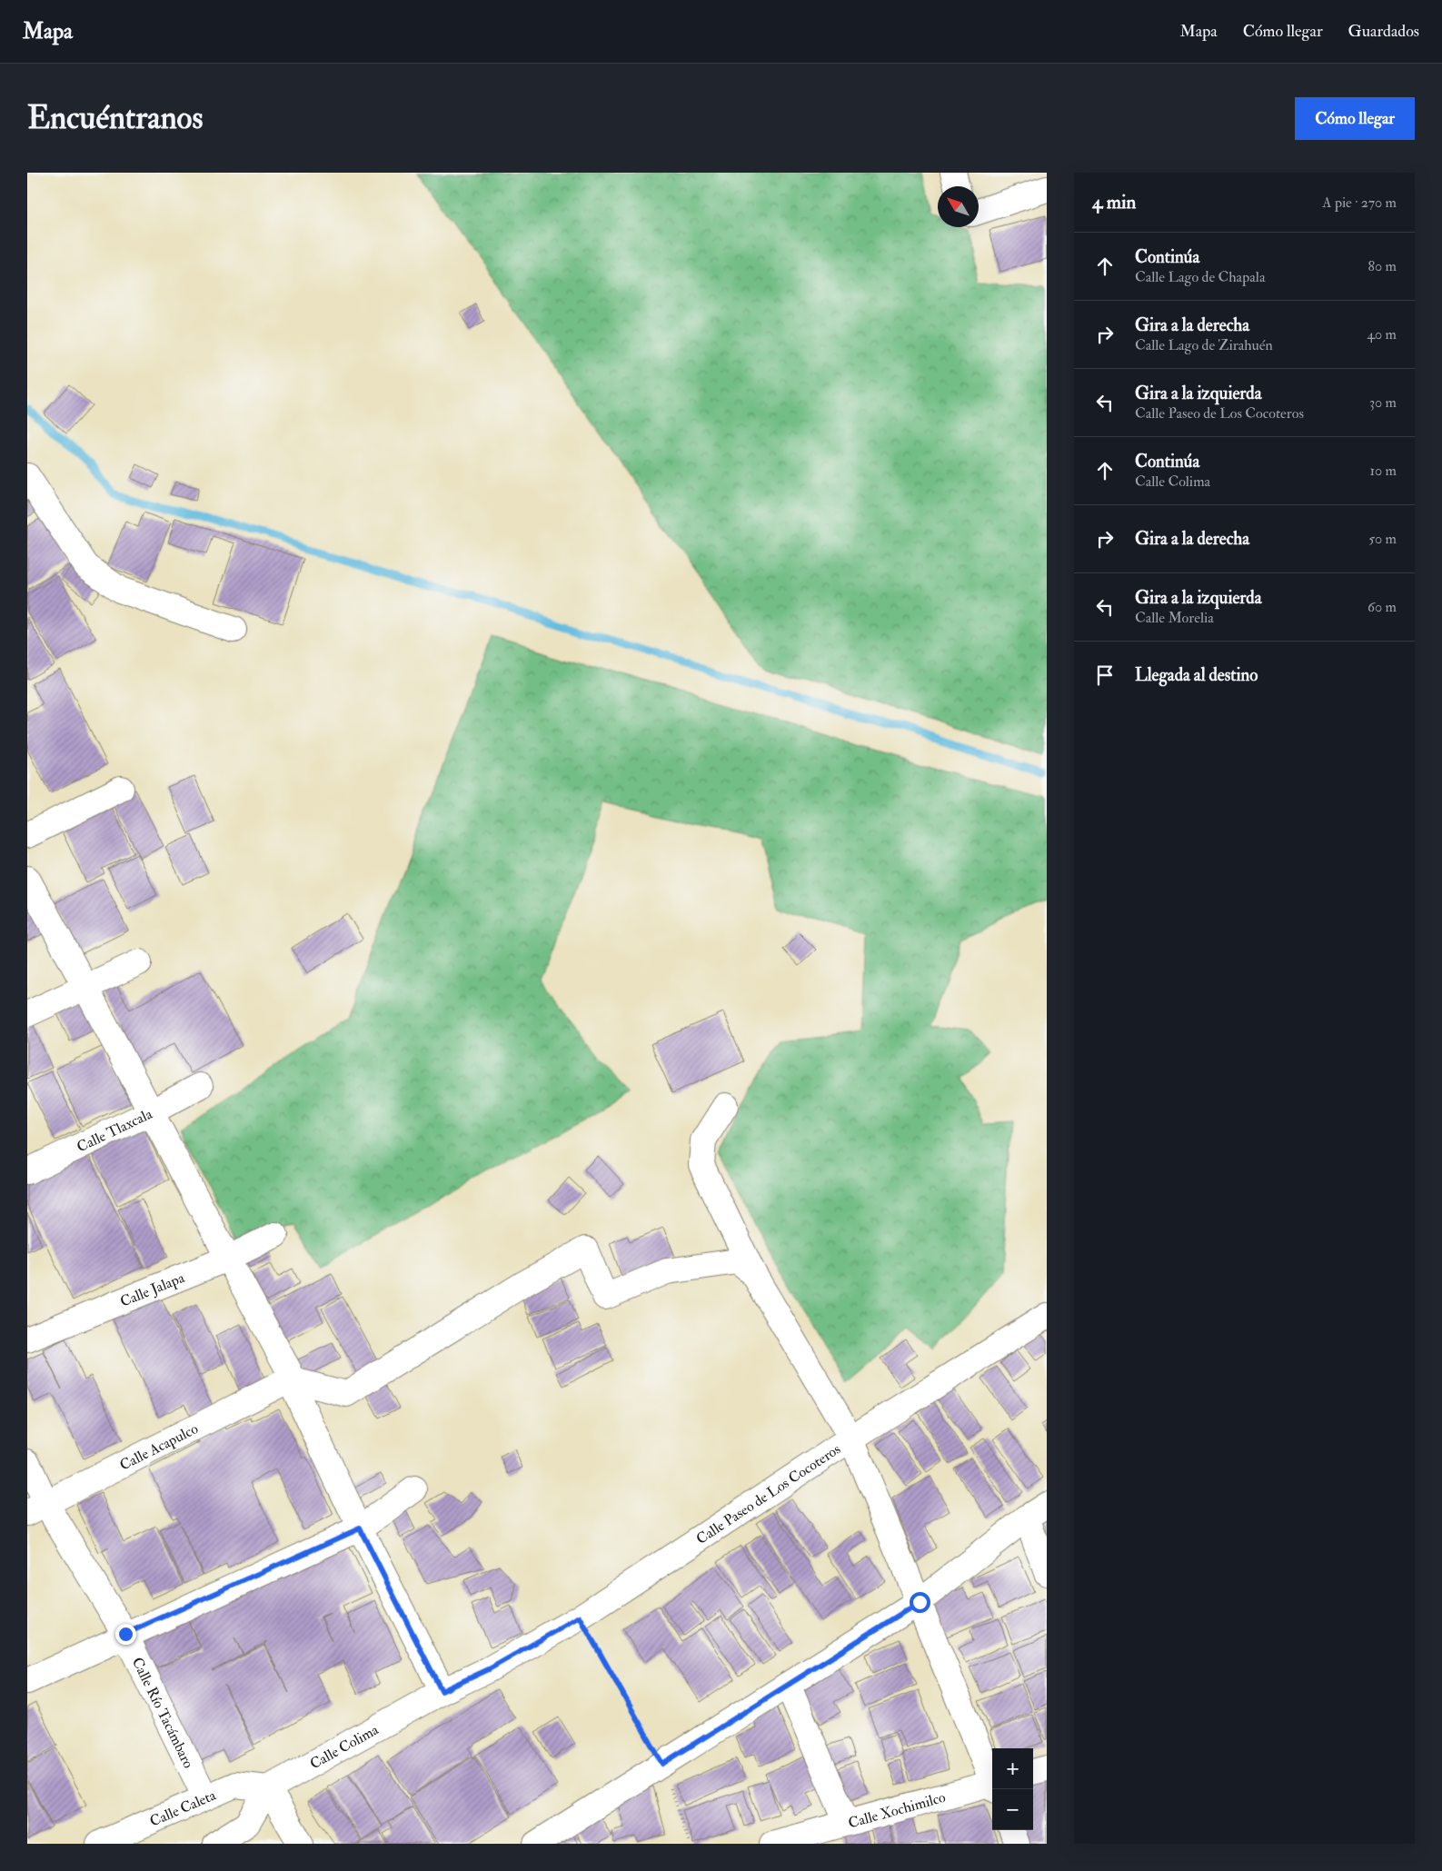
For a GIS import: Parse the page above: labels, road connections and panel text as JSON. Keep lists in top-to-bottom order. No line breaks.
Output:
{"streets":{"street":["Calle Tlaxcala","Calle Jalapa","Calle Acapulco","Calle Paseo de Los Cocoteros","Calle Río Tacámbaro","Calle Colima","Calle Caleta","Calle Xochimilco"]},"crossings":[["Calle Acapulco","Calle Río Tacámbaro"],["Calle Paseo de Los Cocoteros","Calle Colima"],["Calle Río Tacámbaro","Calle Caleta"],["Calle Colima","Calle Caleta"]],"north":"top left","page":{"header":"Mapa","nav":["Mapa","Cómo llegar","Guardados"],"buttons":"Cómo llegar","title":"Encuéntranos","heading":["4 min","A pie · 270 m"],"list":[["Continúa","Calle Lago de Chapala","80 m"],["Gira a la derecha","Calle Lago de Zirahuén","40 m"],["Gira a la izquierda","Calle Paseo de Los Cocoteros","30 m"],["Continúa","Calle Colima","10 m"],["Gira a la derecha","50 m"],["Gira a la izquierda","Calle Morelia","60 m"],"Llegada al destino"],"map_buttons":["+","−"]}}
